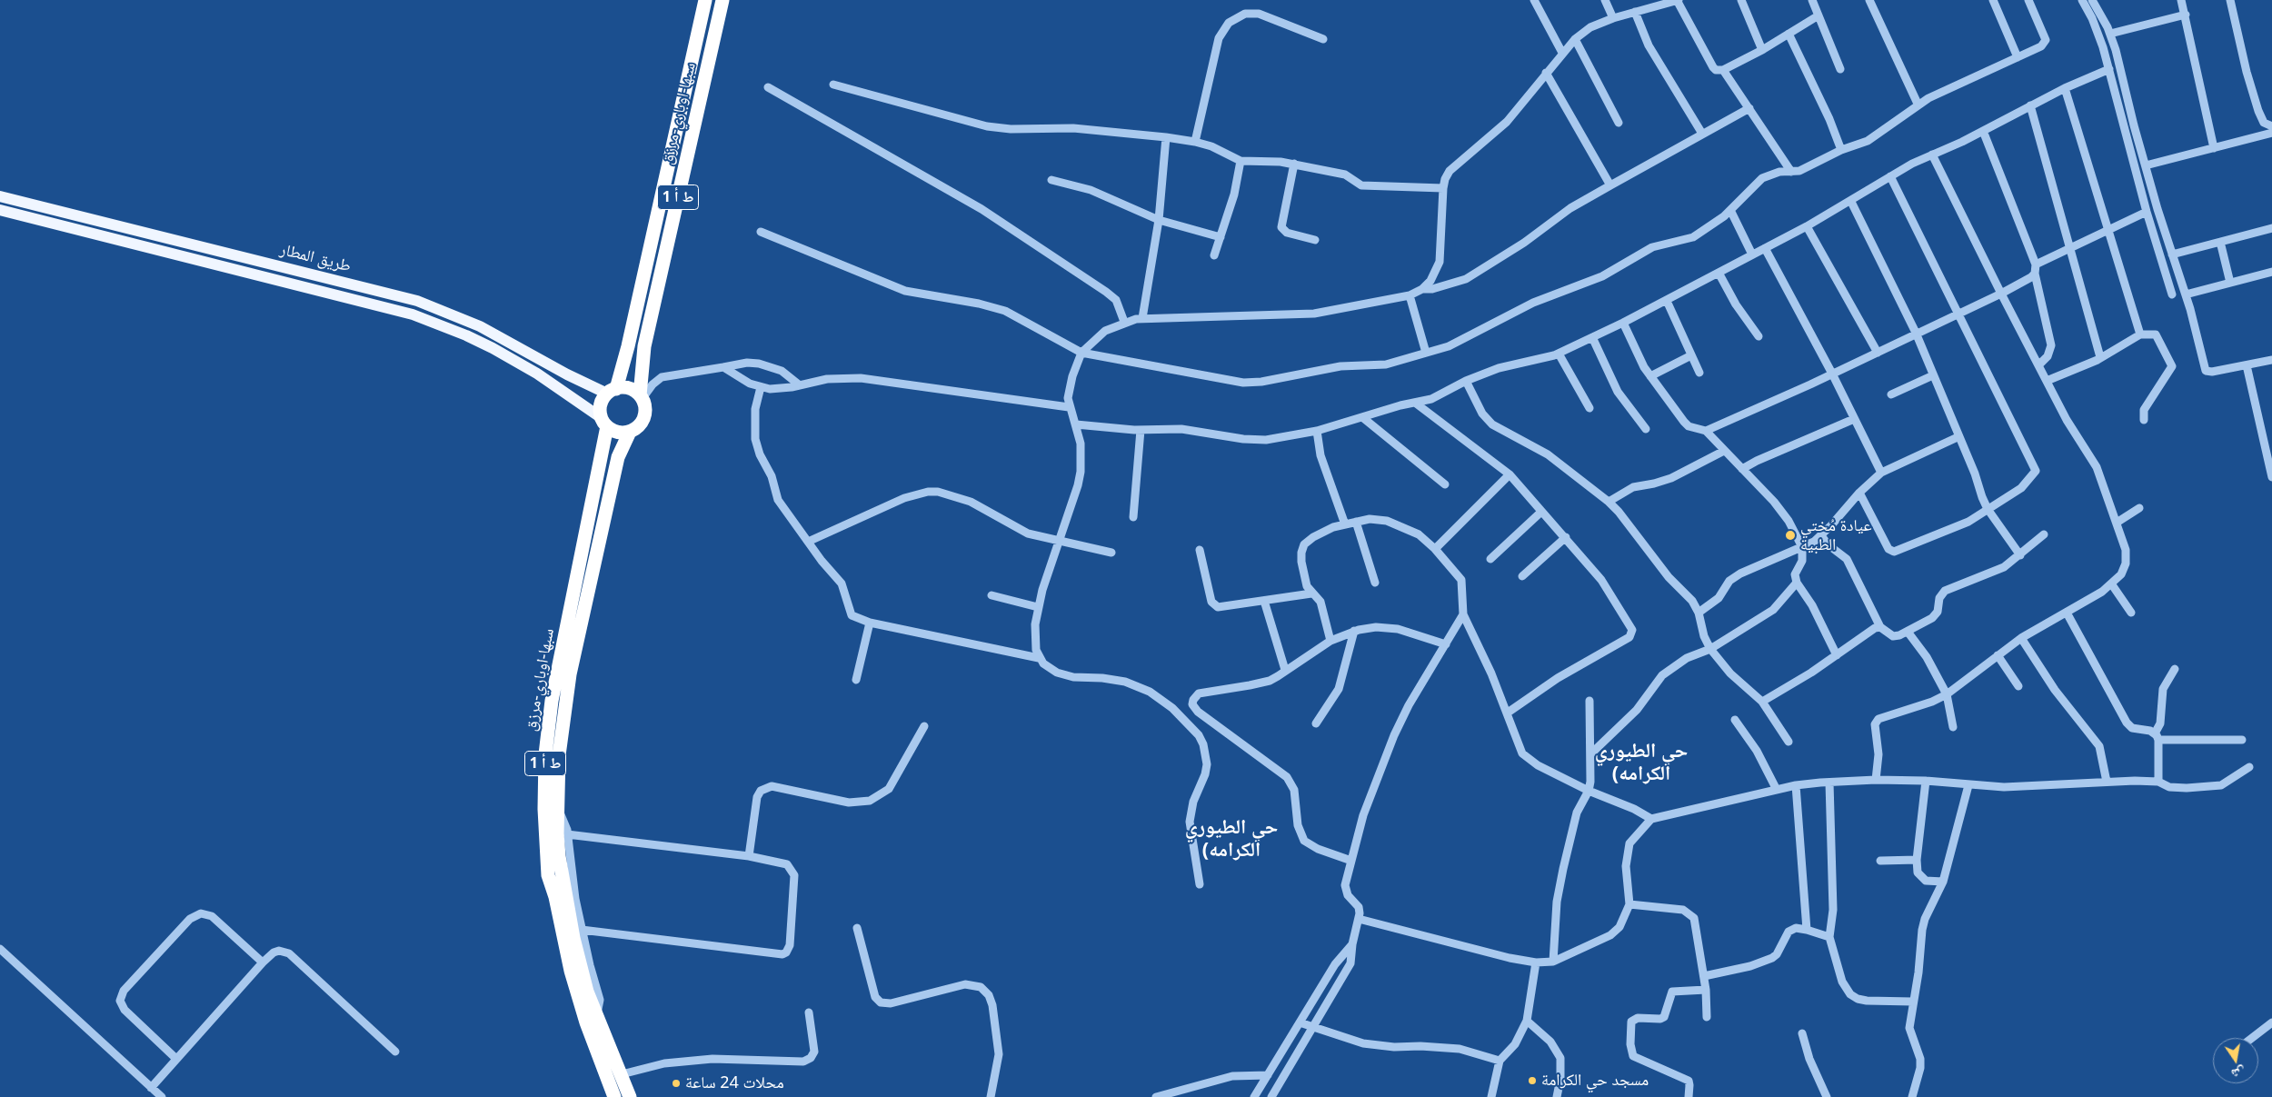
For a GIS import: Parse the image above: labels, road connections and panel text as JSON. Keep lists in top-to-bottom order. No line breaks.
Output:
{"streets":{"highway":["سبها-اوباري-مرزق","ط أ 1"],"main road":["طريق المطار"]},"crossings":[["سبها-اوباري-مرزق","طريق المطار"]],"districts":["حي الطيوري (الكرامه","حي الطيوري (الكرامه"],"places":["عيادة مُختي الطبية","مسجد حي الكرامة","محلات 24 ساعة"],"north":"bottom"}
